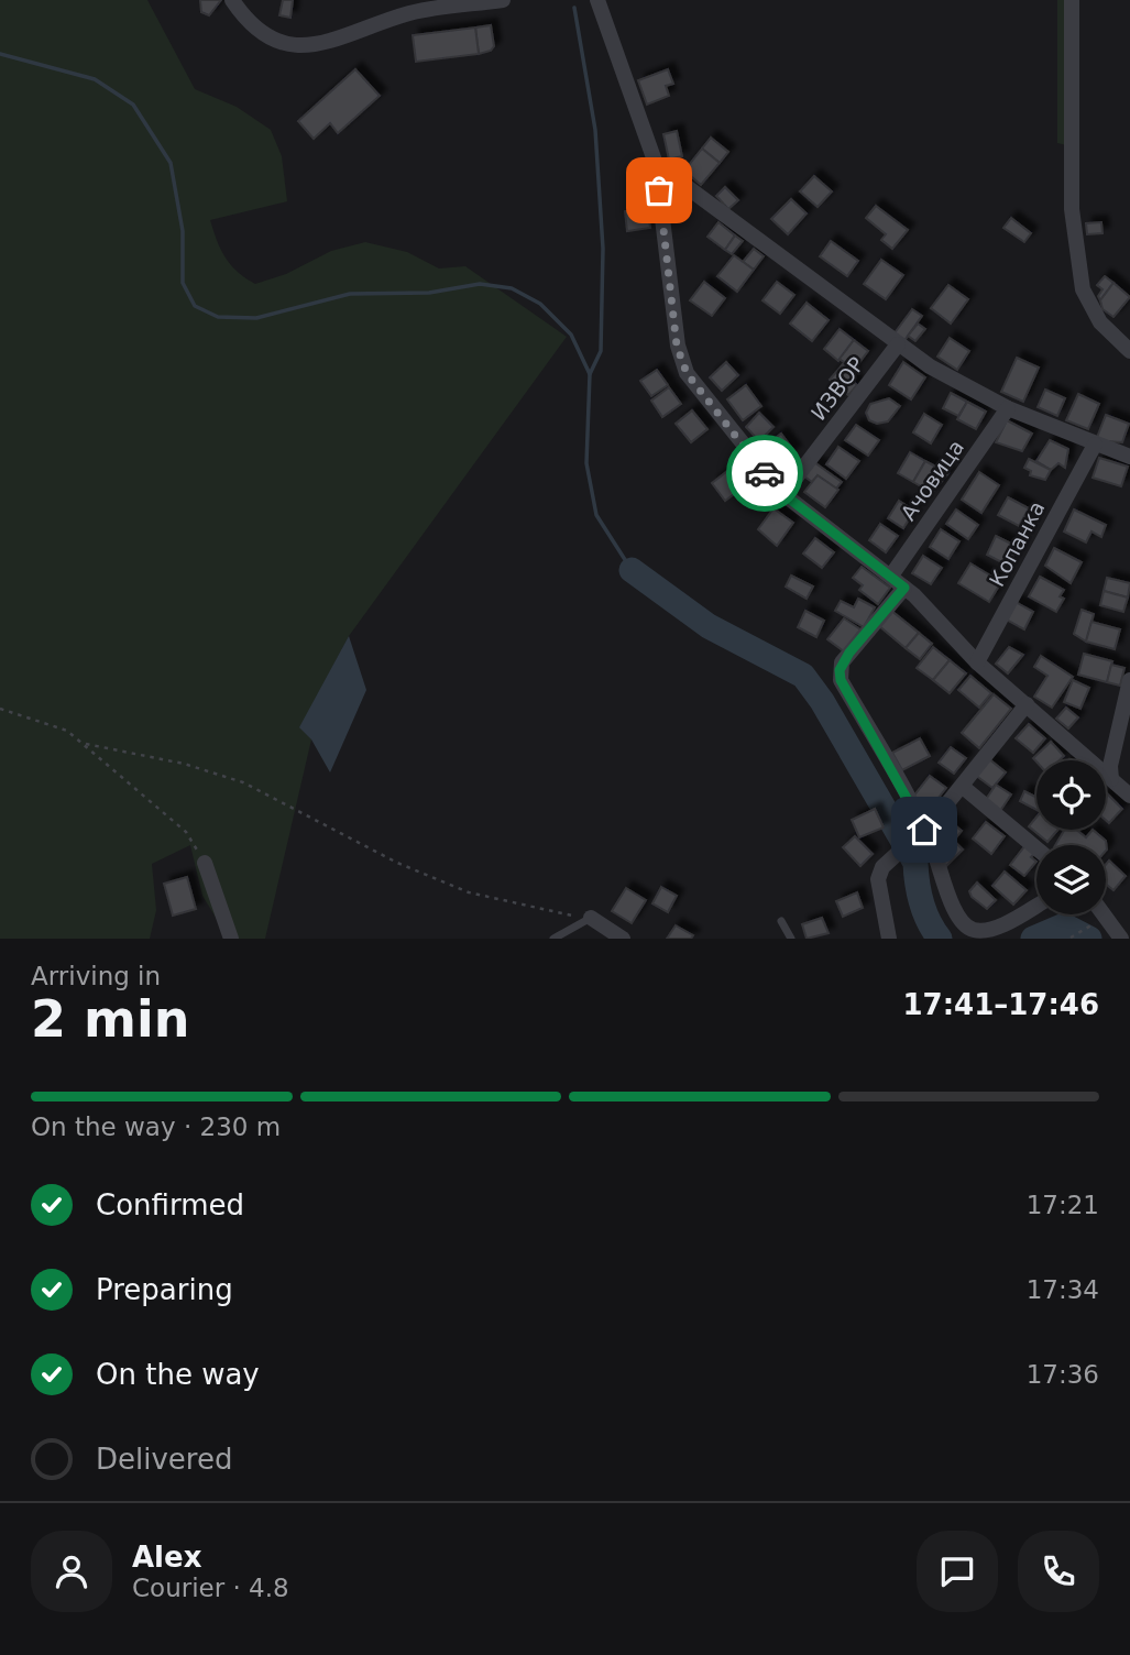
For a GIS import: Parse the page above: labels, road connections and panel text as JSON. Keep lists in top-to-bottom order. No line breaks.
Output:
{"streets":{"street":["ИЗВОР","Ачовица","Копанка"]},"page":{"heading":["2 min","Arriving in","17:41–17:46"],"panel":["Alex","Courier · 4.8"],"bar":"On the way · 230 m","list":[["Confirmed","17:21"],["Preparing","17:34"],["On the way","17:36"],"Delivered"]}}
